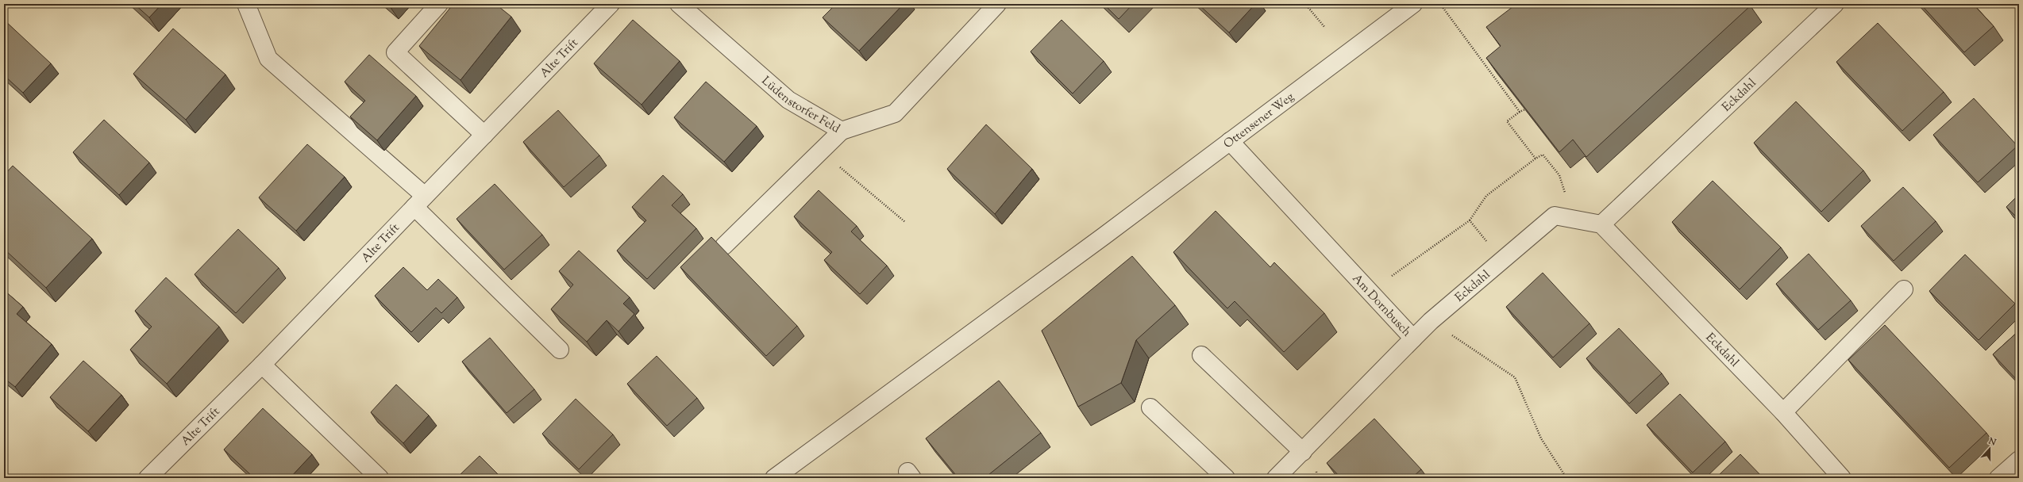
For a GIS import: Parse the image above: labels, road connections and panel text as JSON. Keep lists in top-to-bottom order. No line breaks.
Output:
{"streets":{"street":["Alte Trift","Eckdahl","Lüdenstorfer Feld","Ottensener Weg","Am Dornbusch"]},"crossings":[["Eckdahl","Am Dornbusch"],["Ottensener Weg","Am Dornbusch"]],"north":"top"}
